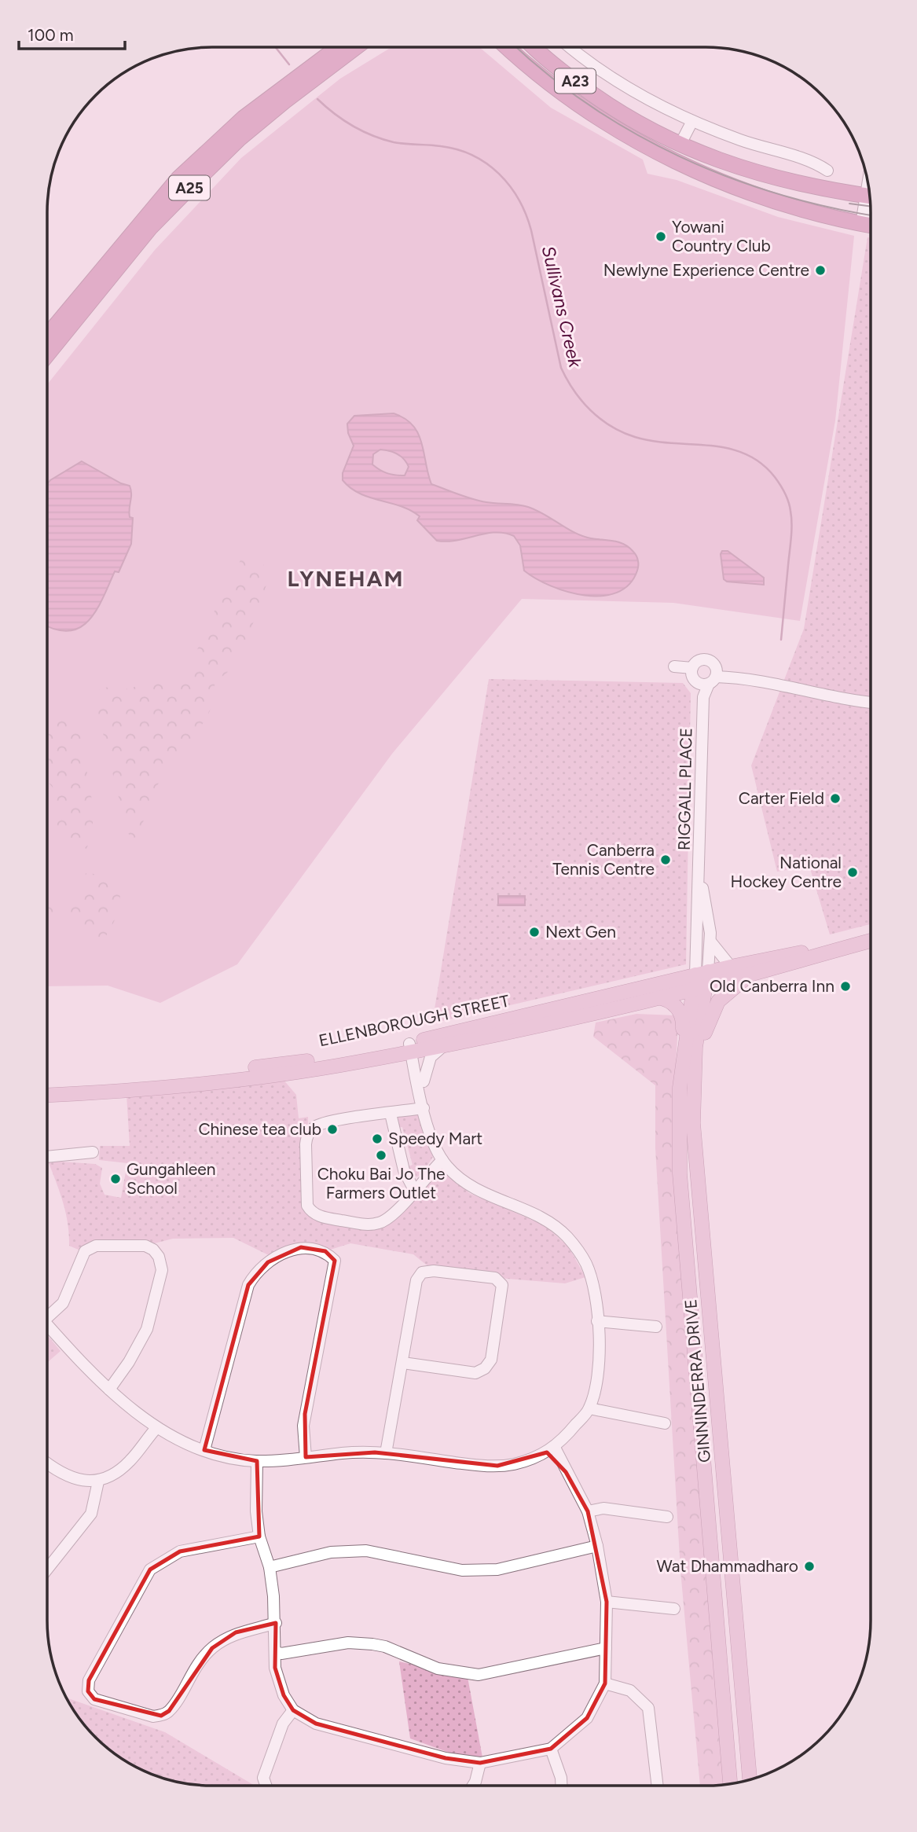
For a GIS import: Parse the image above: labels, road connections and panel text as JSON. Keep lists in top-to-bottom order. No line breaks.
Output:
{"streets":{"highway":["A23","A25"],"main road":["ELLENBOROUGH STREET","GINNINDERRA DRIVE"],"street":["RIGGALL PLACE"]},"crossings":[["RIGGALL PLACE","ELLENBOROUGH STREET"],["RIGGALL PLACE","GINNINDERRA DRIVE"],["ELLENBOROUGH STREET","GINNINDERRA DRIVE"]],"districts":["LYNEHAM"],"water":["Sullivans Creek"],"places":["Yowani Country Club","Newlyne Experience Centre","Carter Field","Canberra Tennis Centre","National Hockey Centre","Next Gen","Old Canberra Inn","Chinese tea club","Speedy Mart","Choku Bai Jo The Farmers Outlet","Gungahleen School","Wat Dhammadharo"],"scale_bar":"100 m"}
